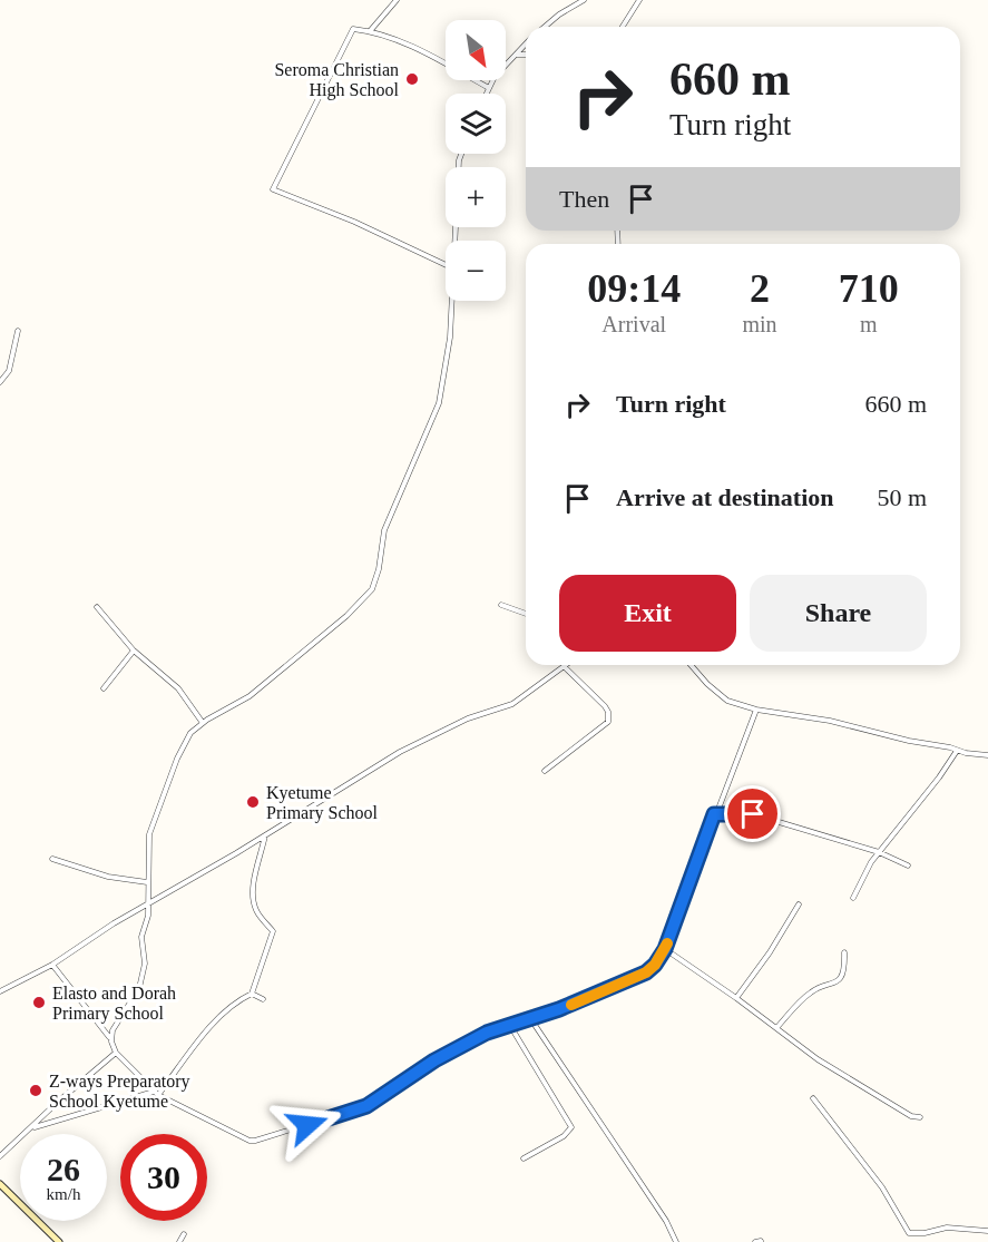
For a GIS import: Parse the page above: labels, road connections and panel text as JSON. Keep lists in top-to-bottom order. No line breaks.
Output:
{"places":["Seroma Christian High School","Kyetume Primary School","Elasto and Dorah Primary School","Z-ways Preparatory School Kyetume"],"north":"bottom right","page":{"map_buttons":["+","−"],"turn":["660 m","Turn right"],"then":"Then","eta":["09:14","Arrival","2","min","710","m"],"list":[{"name":"Turn right","value":"660 m"},{"name":"Arrive at destination","value":"50 m"}],"buttons":["Exit","Share"],"speed":"26 km/h","limit":"30"}}
